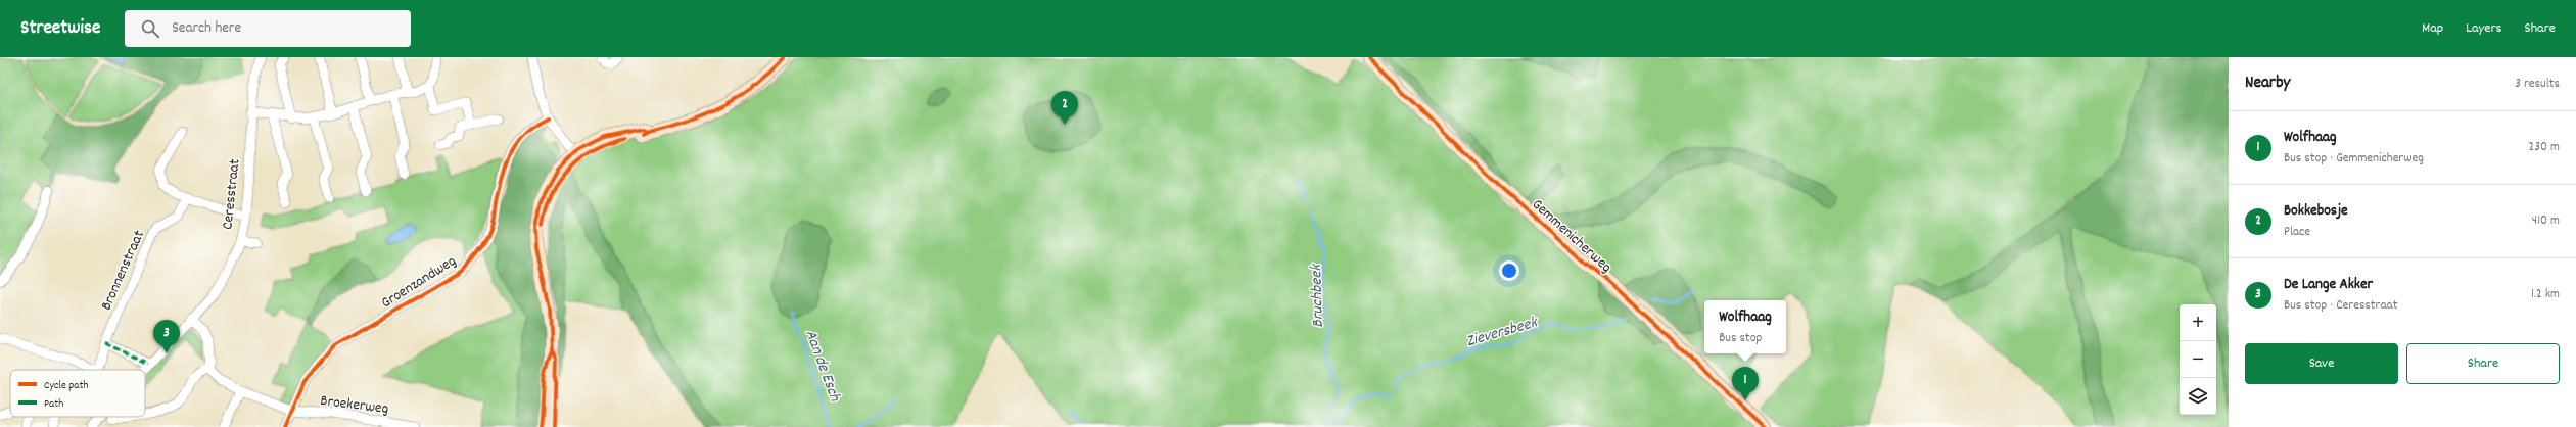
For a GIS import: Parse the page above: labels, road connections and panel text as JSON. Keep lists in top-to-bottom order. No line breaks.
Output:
{"streets":{"main road":["Gemmenicherweg"],"street":["Ceresstraat","Bronnenstraat","Groenzandweg","Broekerweg"]},"crossings":[["Groenzandweg","Broekerweg"]],"water":["Bruchbeek","Zieversbeek","Aan de Esch"],"legend":["Cycle path","Path"],"page":{"header":"Streetwise","search":"Search here","nav":["Map","Layers","Share"],"heading":["Nearby","3 results"],"pins":["2","3","1"],"list":[{"mark":"1","name":"Wolfhaag","note":"Bus stop · Gemmenicherweg","value":"230 m"},{"mark":"2","name":"Bokkebosje","note":"Place","value":"410 m"},{"mark":"3","name":"De Lange Akker","note":"Bus stop · Ceresstraat","value":"1.2 km"}],"popup":["Wolfhaag","Bus stop"],"map_buttons":["+","−"],"buttons":["Save","Share"]}}
